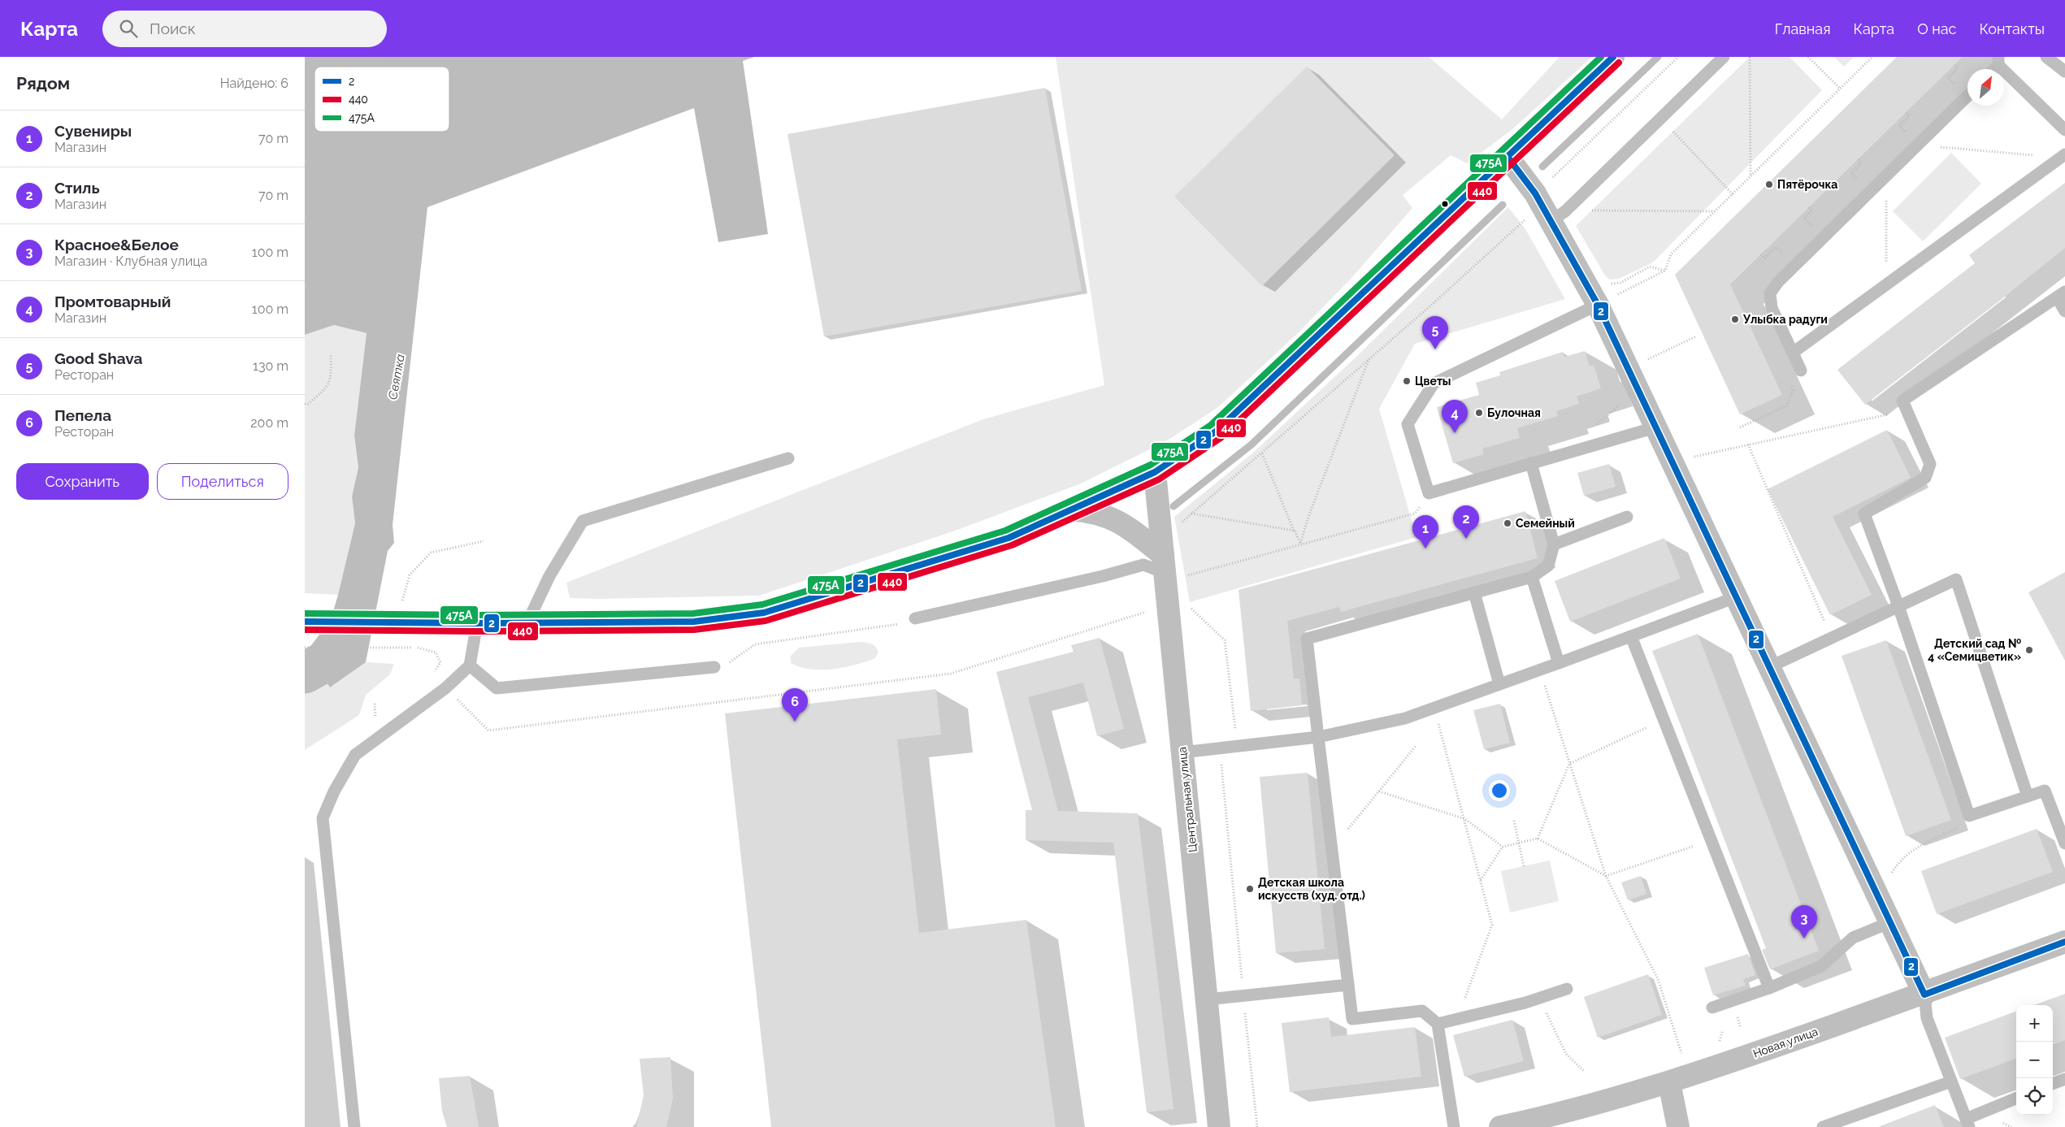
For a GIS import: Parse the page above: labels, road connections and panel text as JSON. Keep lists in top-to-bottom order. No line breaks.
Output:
{"streets":{"street":["Центральная улица","Новая улица"]},"water":["Святка"],"places":["Пятёрочка","Улыбка радуги","Цветы","Булочная","Семейный","Детский сад № 4 «Семицветик»","Детская школа искусств (худ. отд.)"],"lines":["transit line 2","transit line 475А","transit line 440"],"legend":["2","440","475А"],"north":"top right","page":{"header":"Карта","search":"Поиск","nav":["Главная","Карта","О нас","Контакты"],"heading":["Рядом","Найдено: 6"],"list":[{"mark":"1","name":"Сувениры","note":"Магазин","value":"70 m"},{"mark":"2","name":"Стиль","note":"Магазин","value":"70 m"},{"mark":"3","name":"Красное&Белое","note":"Магазин · Клубная улица","value":"100 m"},{"mark":"4","name":"Промтоварный","note":"Магазин","value":"100 m"},{"mark":"5","name":"Good Shava","note":"Ресторан","value":"130 m"},{"mark":"6","name":"Пепела","note":"Ресторан","value":"200 m"}],"pins":["5","4","2","1","6","3"],"buttons":["Сохранить","Поделиться"],"map_buttons":["+","−"]}}
